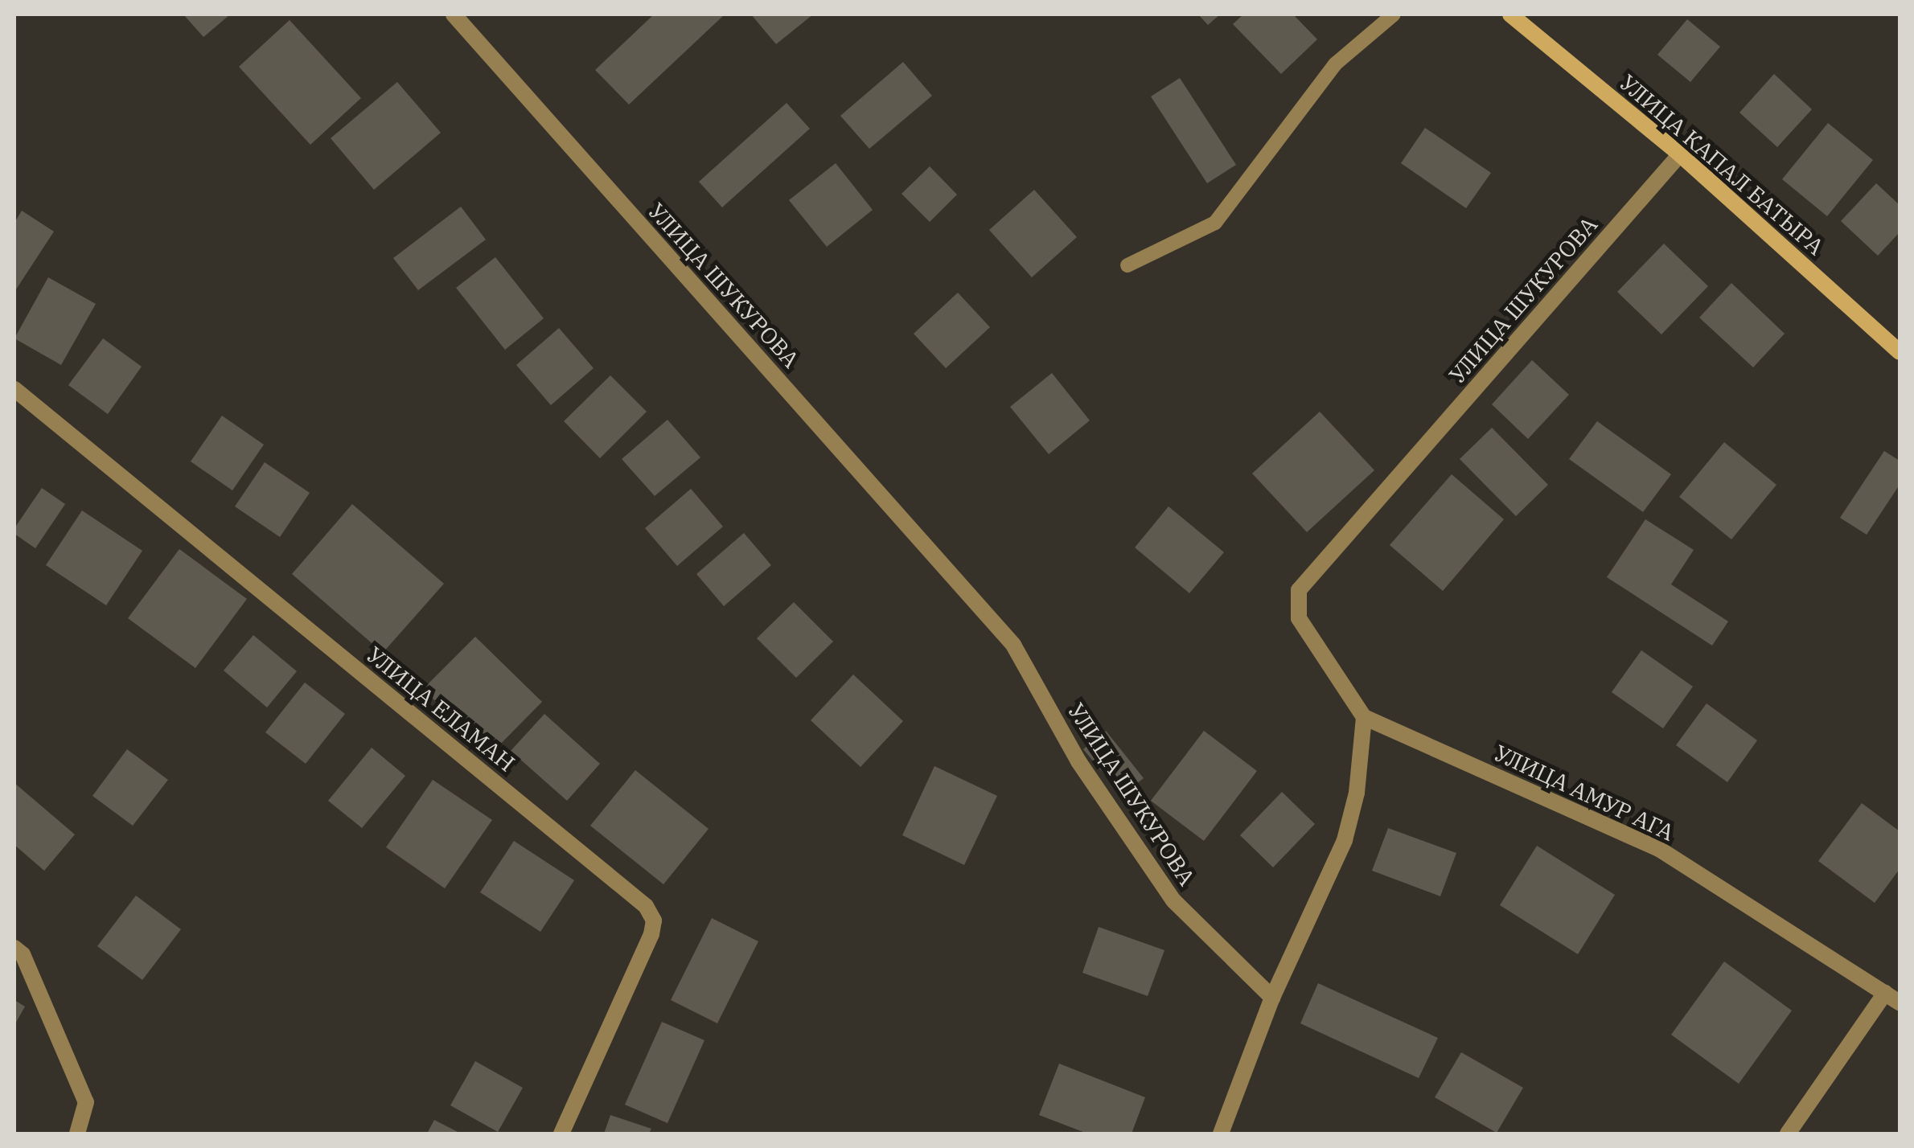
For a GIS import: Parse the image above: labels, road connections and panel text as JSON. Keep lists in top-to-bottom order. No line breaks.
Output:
{"streets":{"main road":["УЛИЦА КАПАЛ БАТЫРА"],"street":["УЛИЦА ШУКУРОВА","УЛИЦА ЕЛАМАН","УЛИЦА АМУР АГА"]},"crossings":[["УЛИЦА КАПАЛ БАТЫРА","УЛИЦА ШУКУРОВА"],["УЛИЦА ШУКУРОВА","УЛИЦА АМУР АГА"]]}
